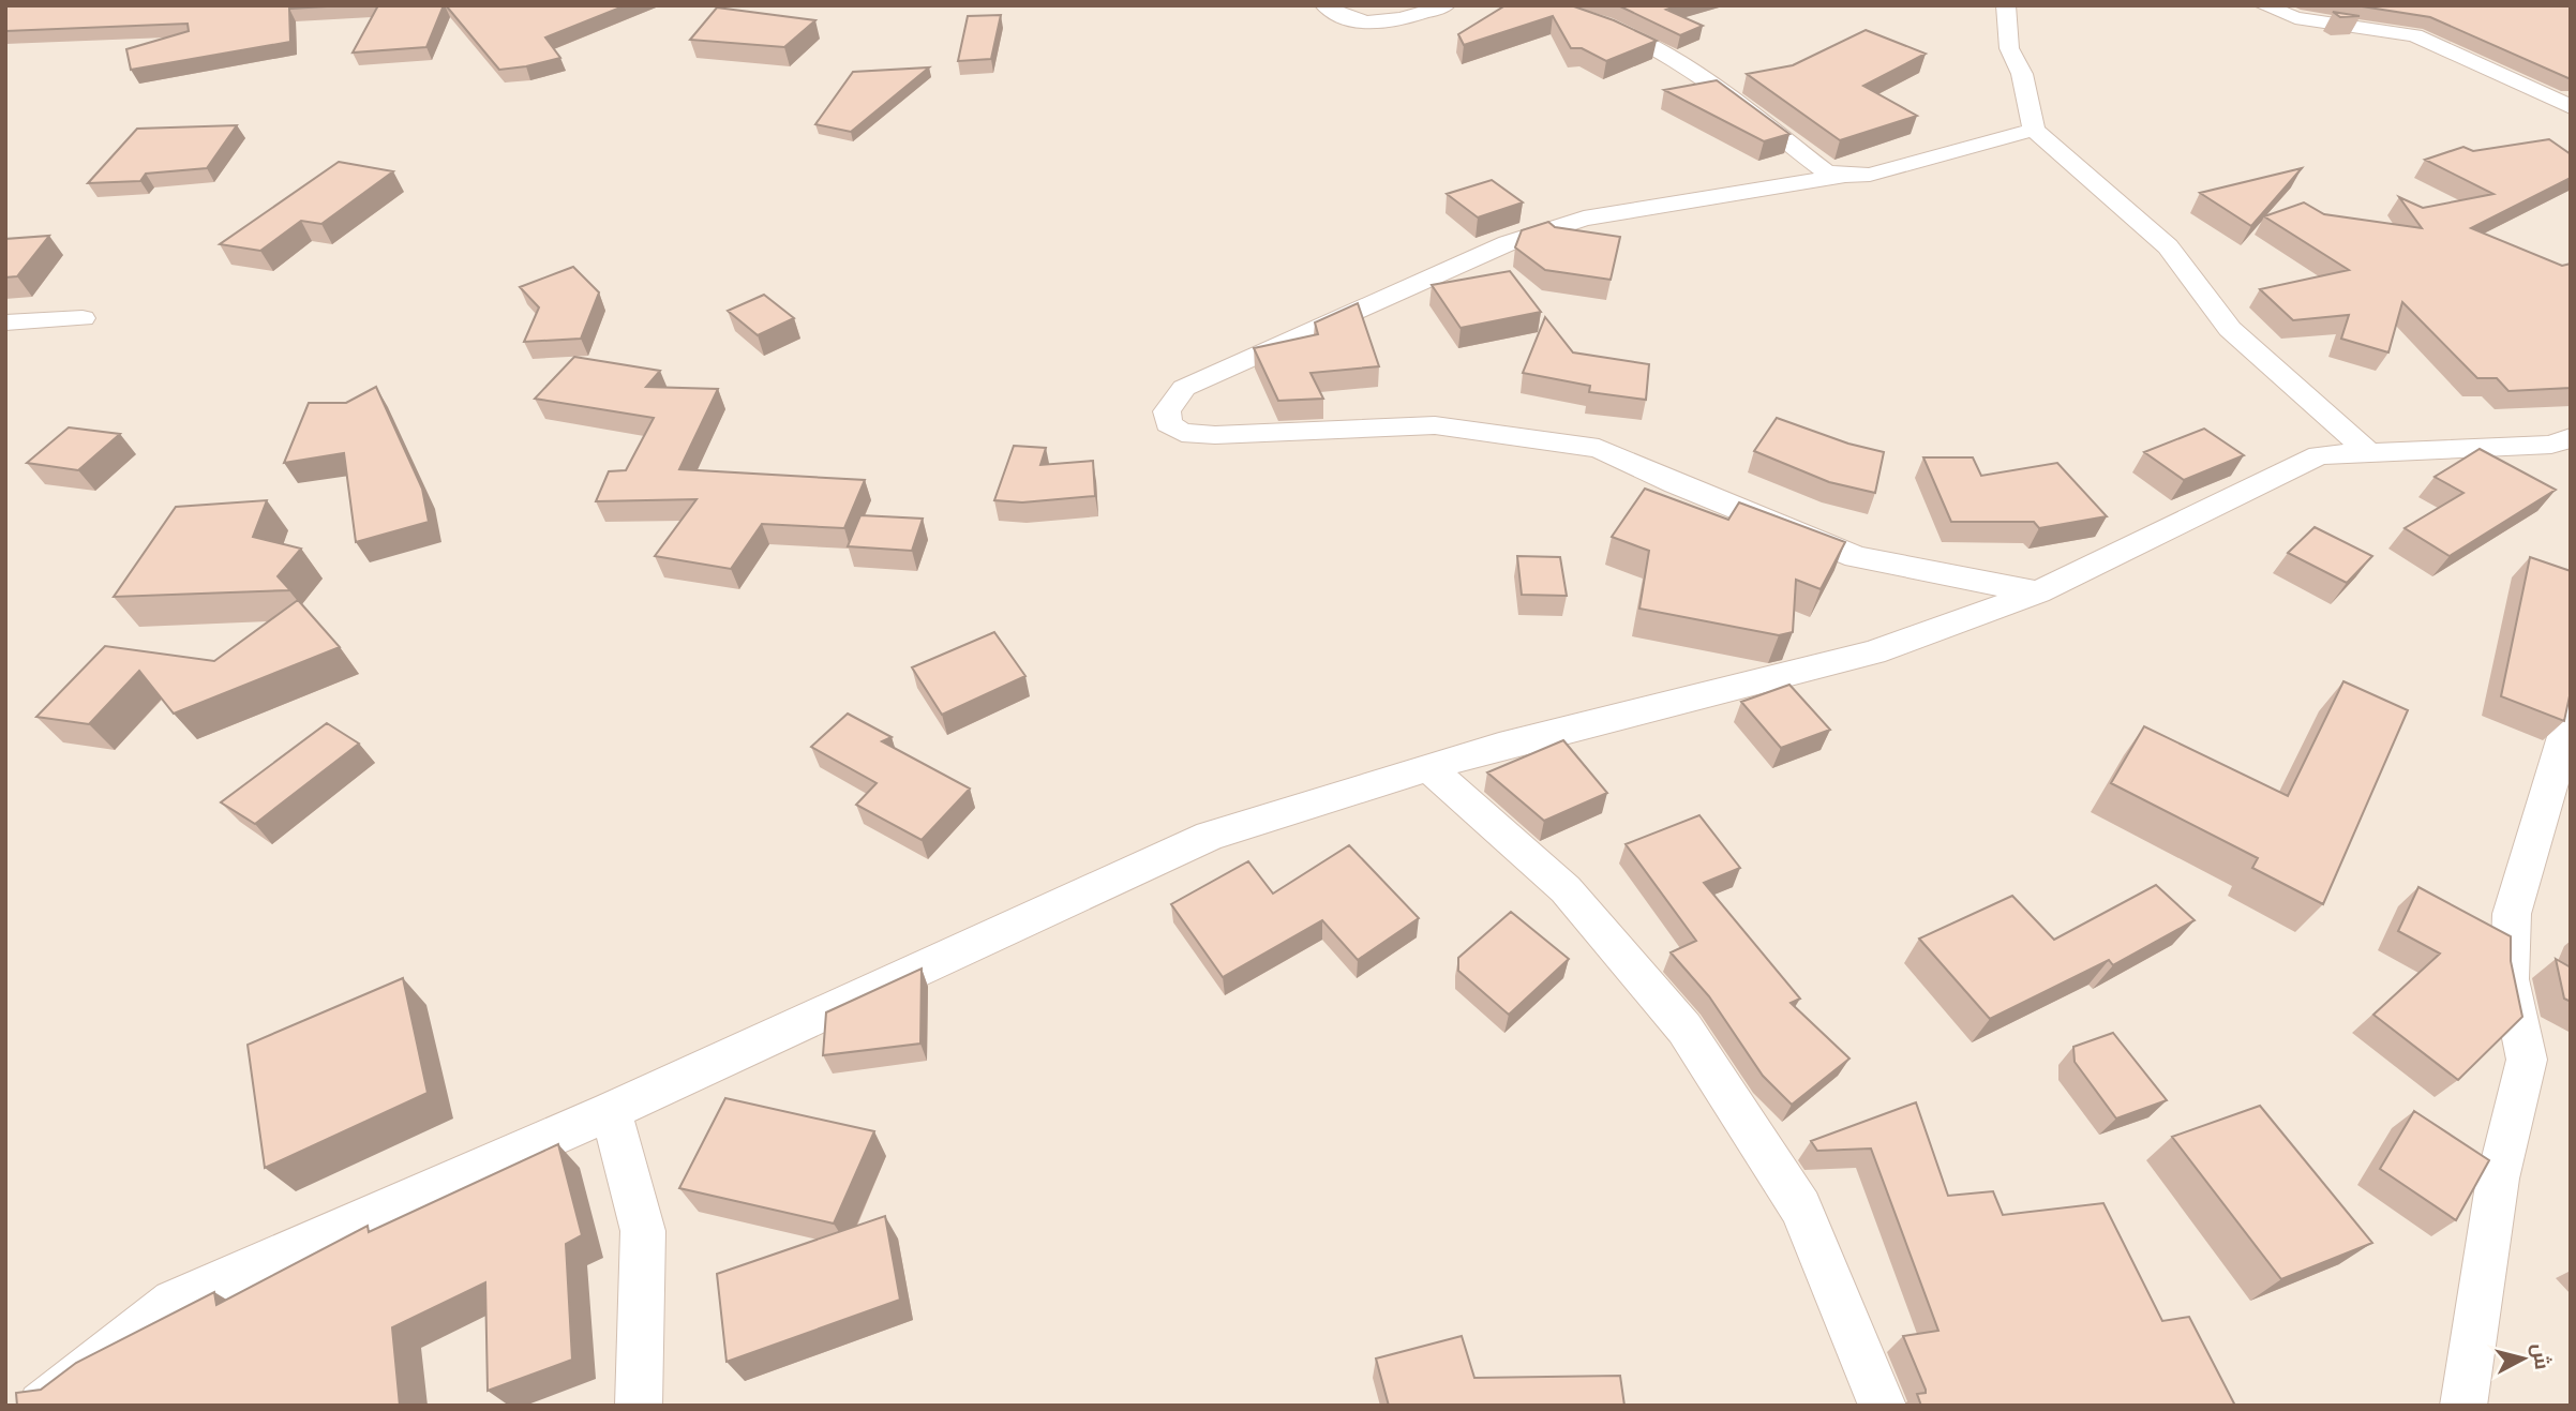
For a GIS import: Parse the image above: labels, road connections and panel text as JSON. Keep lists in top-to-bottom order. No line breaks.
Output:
{"north":"right"}
